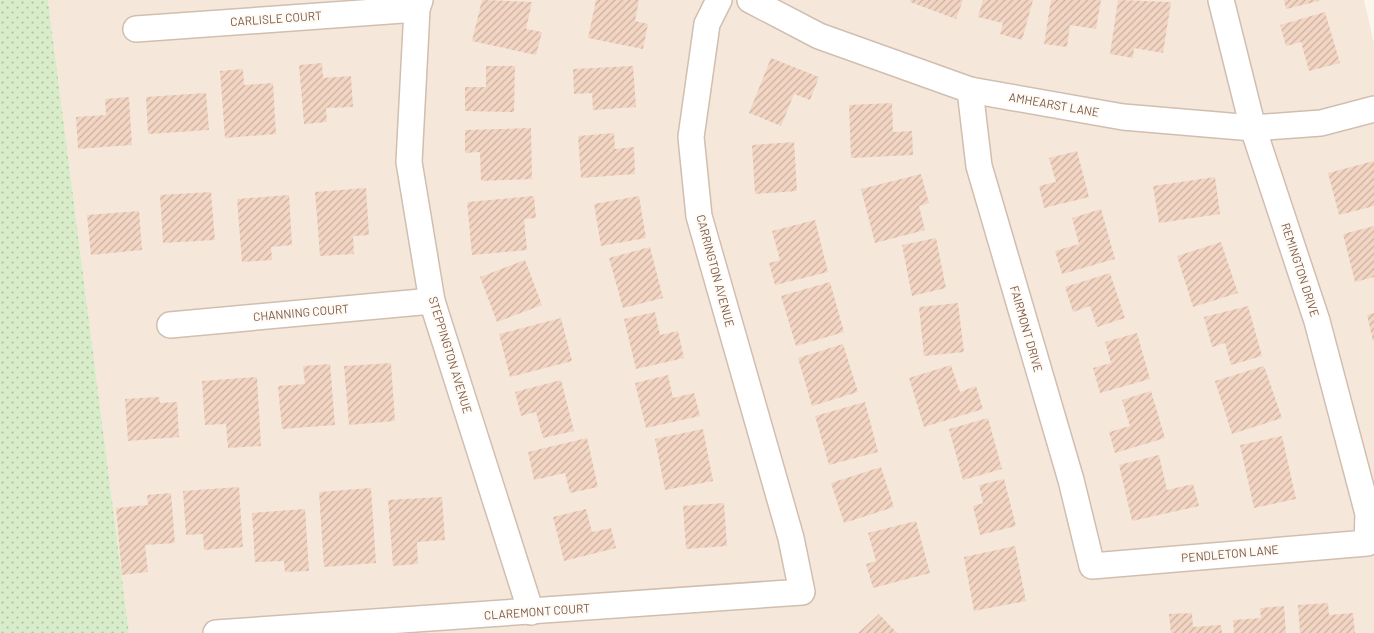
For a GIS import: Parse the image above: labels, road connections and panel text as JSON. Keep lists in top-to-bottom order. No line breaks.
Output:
{"streets":{"street":["CARLISLE COURT","AMHEARST LANE","REMINGTON DRIVE","CARRINGTON AVENUE","CHANNING COURT","FAIRMONT DRIVE","STEPPINGTON AVENUE","PENDLETON LANE","CLAREMONT COURT"]},"crossings":[["CARLISLE COURT","STEPPINGTON AVENUE"],["AMHEARST LANE","REMINGTON DRIVE"],["AMHEARST LANE","FAIRMONT DRIVE"],["REMINGTON DRIVE","PENDLETON LANE"],["CARRINGTON AVENUE","CLAREMONT COURT"],["CHANNING COURT","STEPPINGTON AVENUE"],["FAIRMONT DRIVE","PENDLETON LANE"],["STEPPINGTON AVENUE","CLAREMONT COURT"]]}
